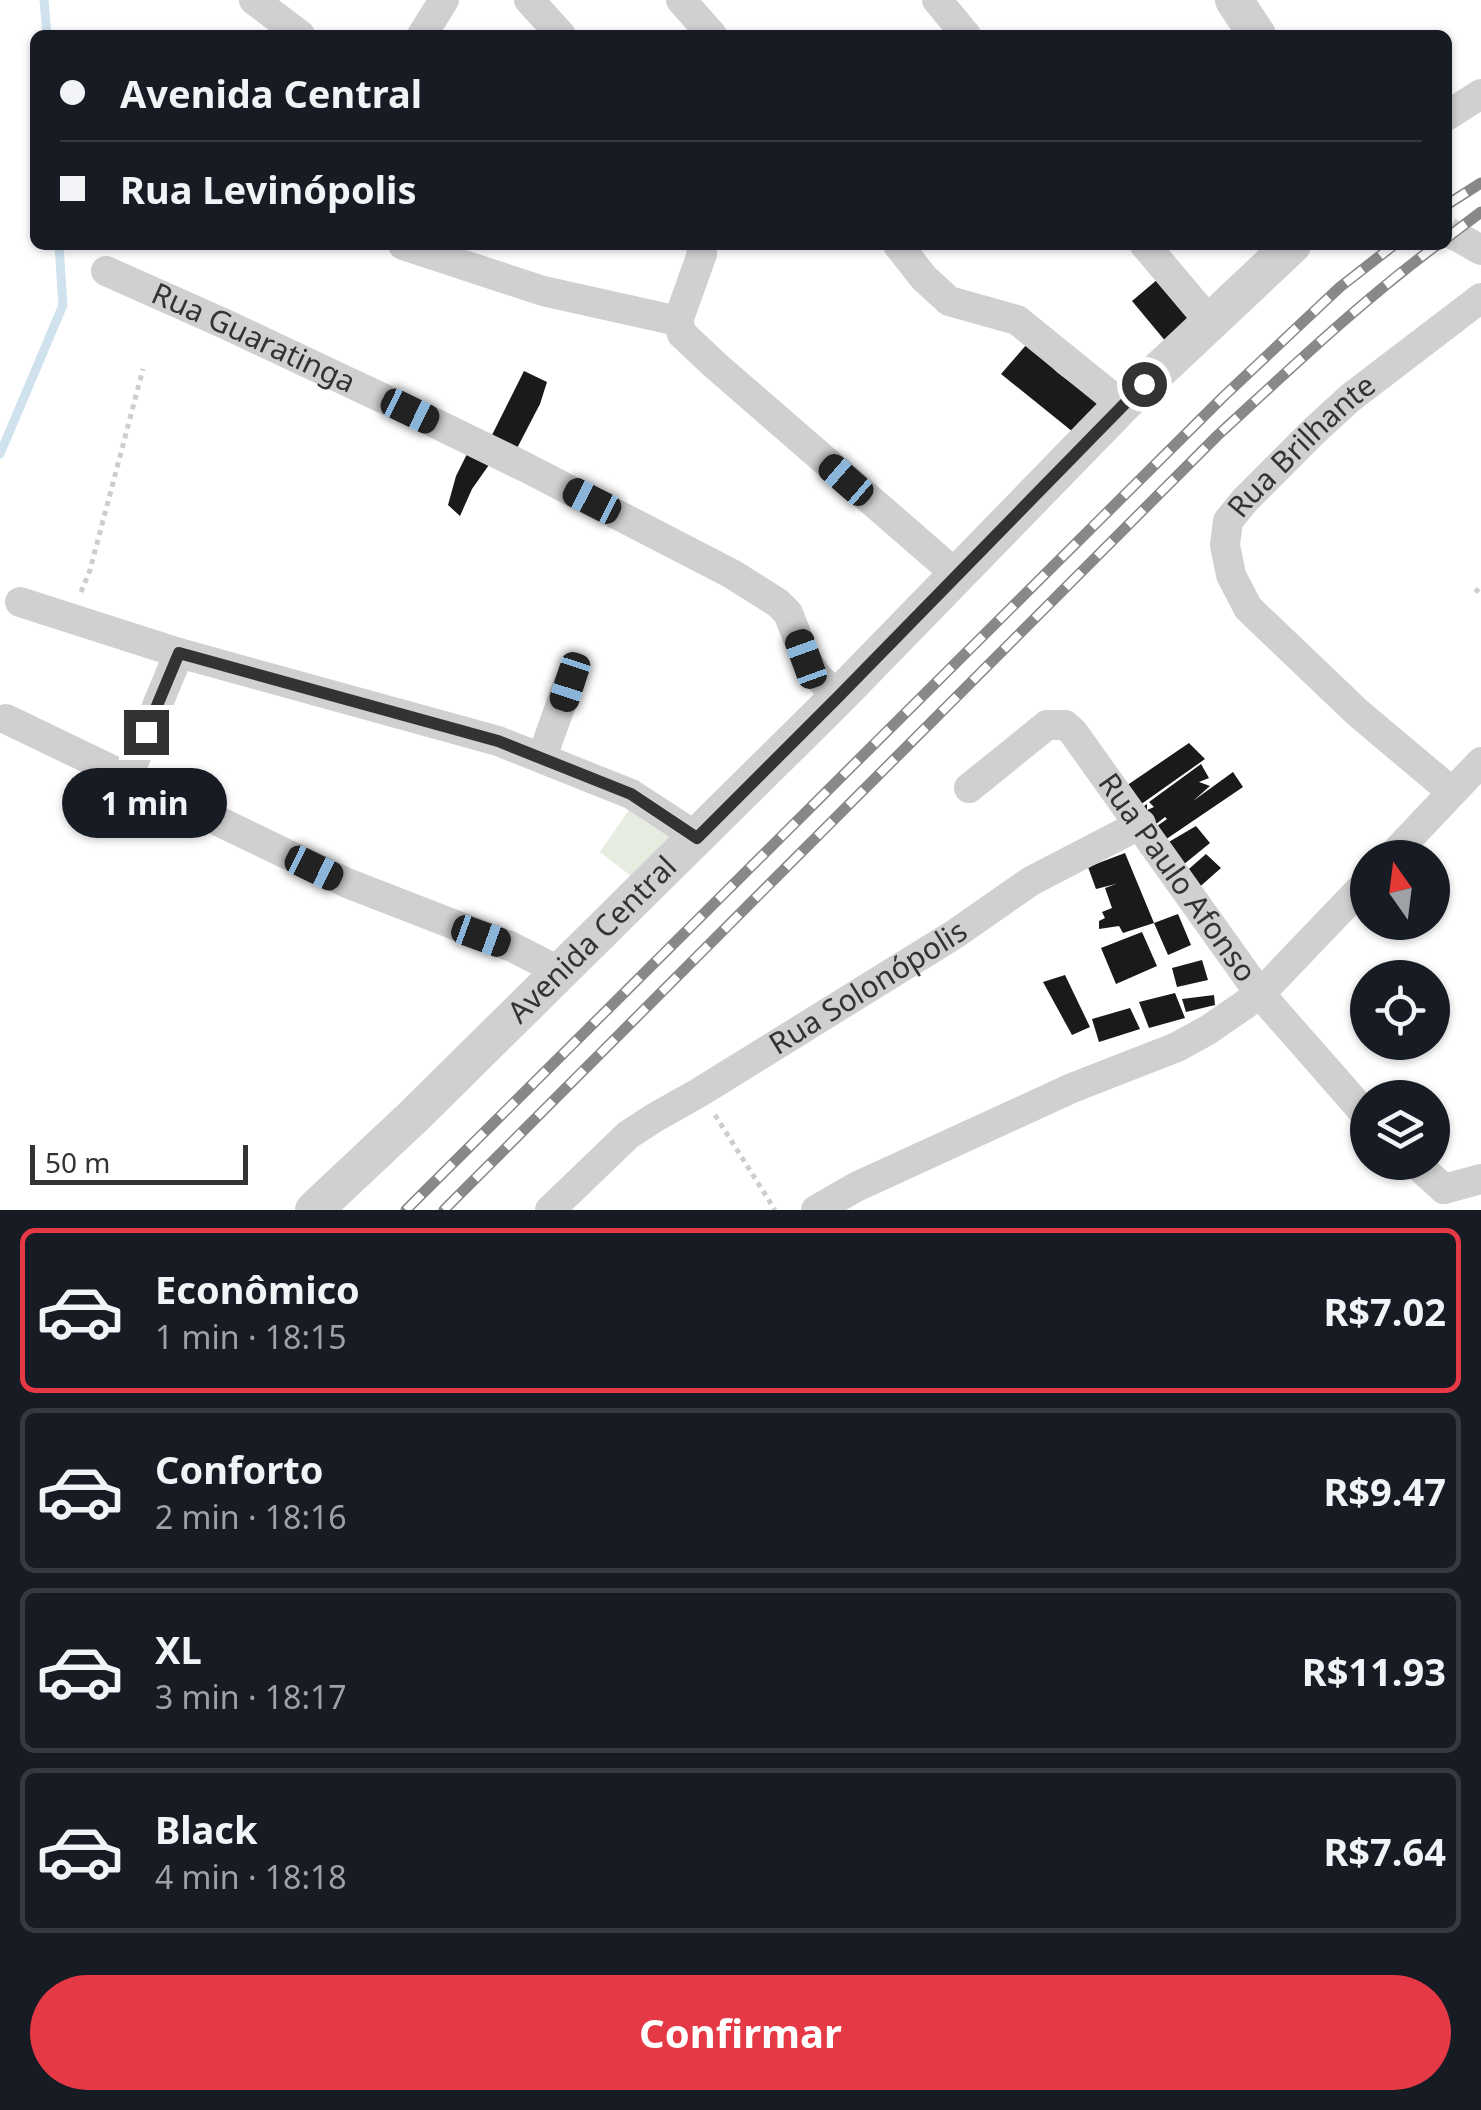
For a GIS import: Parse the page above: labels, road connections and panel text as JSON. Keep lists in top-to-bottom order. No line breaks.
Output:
{"streets":{"street":["Rua Guaratinga","Rua Brilhante","Rua Paulo Afonso","Avenida Central","Rua Solonópolis"]},"crossings":[["Rua Guaratinga","Avenida Central"],["Rua Paulo Afonso","Rua Solonópolis"]],"scale_bar":"50 m","north":"top","page":{"banner":["Avenida Central","Rua Levinópolis"],"bubble":"1 min","scale":"50 m","list":[{"name":"Econômico","note":"1 min · 18:15","value":"R$7.02"},{"name":"Conforto","note":"2 min · 18:16","value":"R$9.47"},{"name":"XL","note":"3 min · 18:17","value":"R$11.93"},{"name":"Black","note":"4 min · 18:18","value":"R$7.64"}],"buttons":"Confirmar"}}
